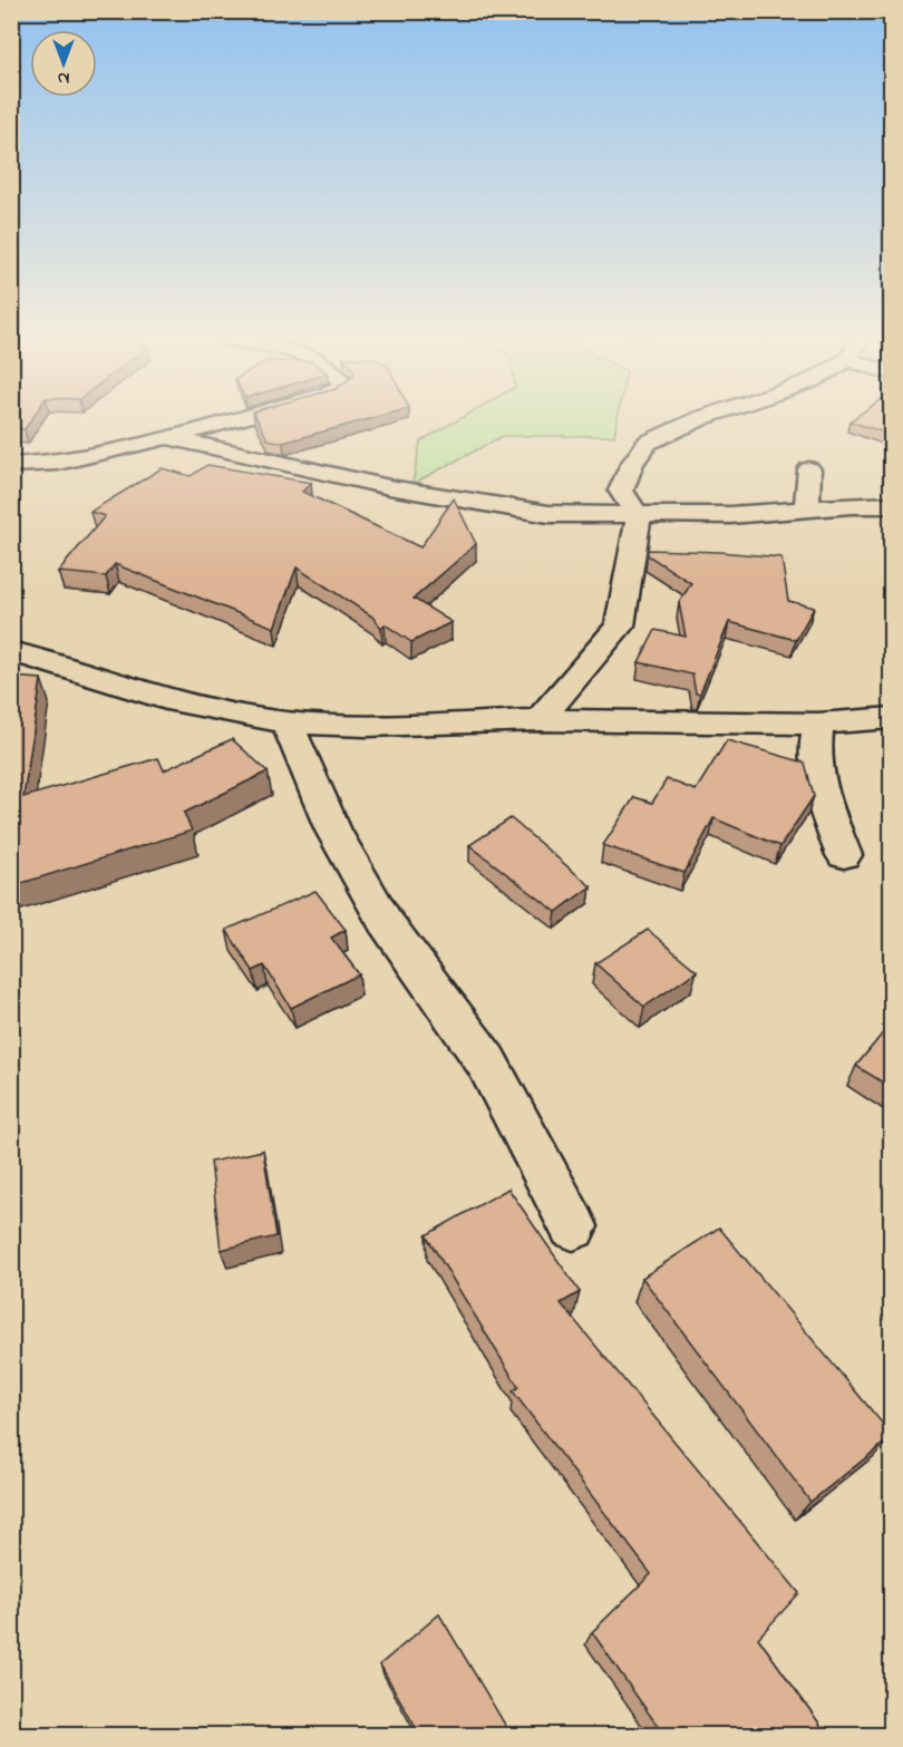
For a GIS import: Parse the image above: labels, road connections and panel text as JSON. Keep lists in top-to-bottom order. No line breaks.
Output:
{"north":"bottom"}
